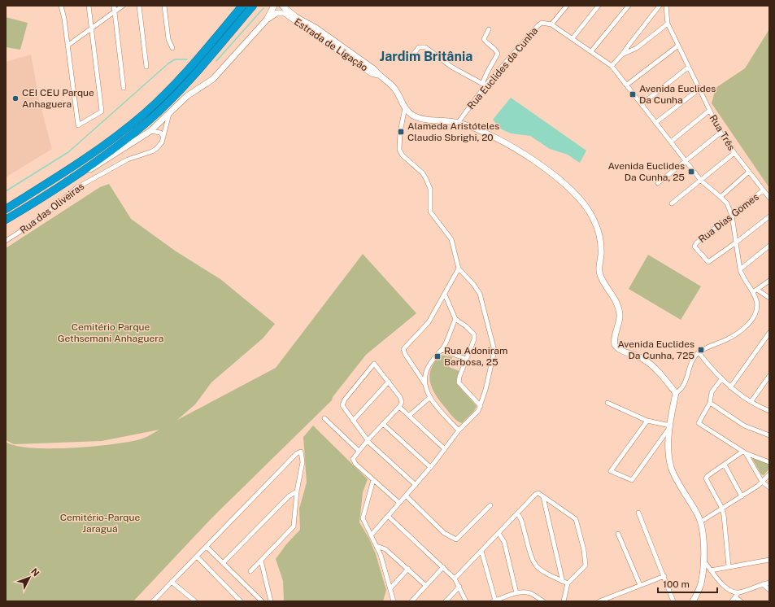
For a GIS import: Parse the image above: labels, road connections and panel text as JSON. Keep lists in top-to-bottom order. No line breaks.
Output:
{"streets":{"main road":["Estrada de Ligação"],"street":["Rua Euclides da Cunha","Rua Três","Rua das Oliveiras","Rua Dias Gomes"]},"crossings":[["Estrada de Ligação","Rua Euclides da Cunha"],["Rua Euclides da Cunha","Rua Dias Gomes"],["Rua Três","Rua Dias Gomes"]],"districts":["Jardim Britânia"],"parks":["Cemitério Parque Gethsemani Anhaguera","Cemitério-Parque Jaraguá"],"places":{"transit":["Avenida Euclides Da Cunha","Alameda Aristóteles Claudio Sbrighi, 20","Avenida Euclides Da Cunha, 25","Avenida Euclides Da Cunha, 725","Rua Adoniram Barbosa, 25"],"other":["CEI CEU Parque Anhaguera"]},"scale_bar":"100 m","north":"top right"}
